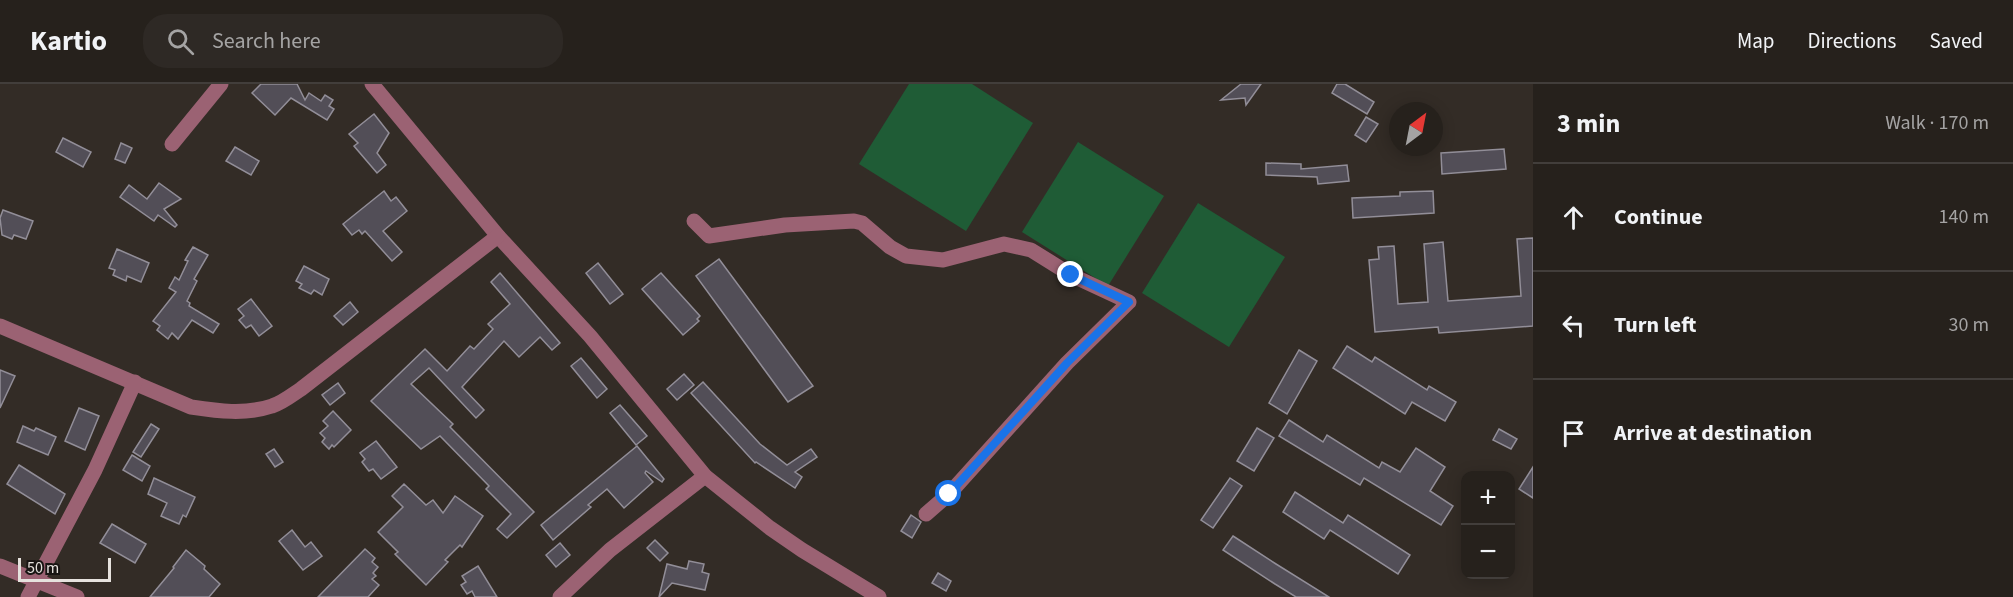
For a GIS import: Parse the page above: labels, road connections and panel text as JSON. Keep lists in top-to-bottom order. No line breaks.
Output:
{"scale_bar":"50 m","north":"top right","page":{"header":"Kartio","search":"Search here","nav":["Map","Directions","Saved"],"heading":["3 min","Walk · 170 m"],"list":[["Continue","140 m"],["Turn left","30 m"],"Arrive at destination"],"map_buttons":["+","−"],"scale":"50 m"}}
